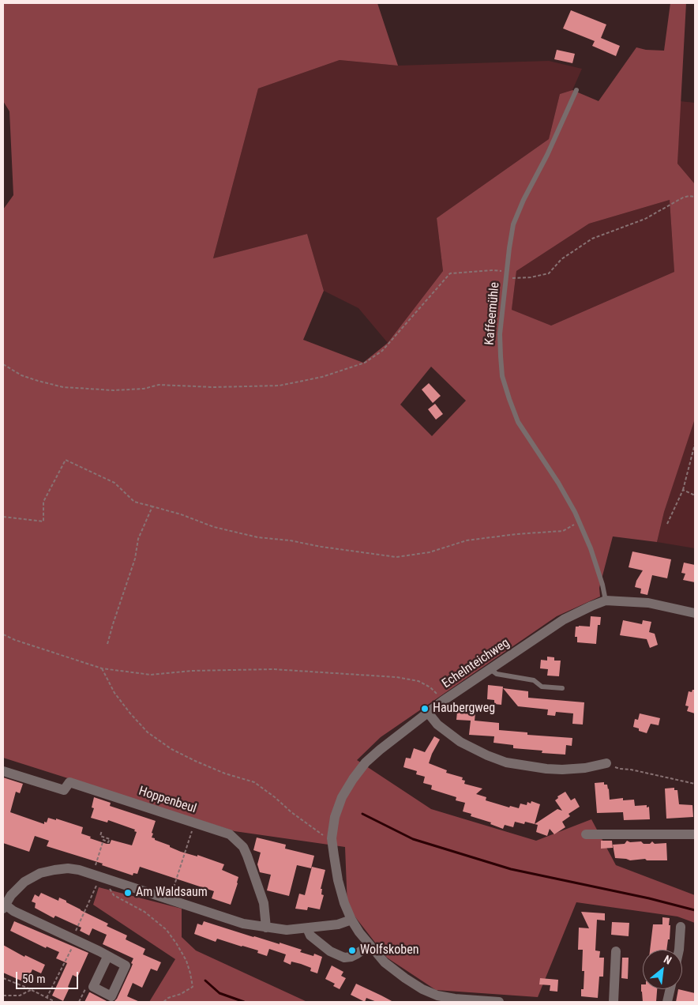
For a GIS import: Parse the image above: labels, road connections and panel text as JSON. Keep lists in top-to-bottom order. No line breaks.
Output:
{"streets":{"street":["Echelnteichweg","Hoppenbeul"],"lane":["Kaffeemühle"]},"crossings":[["Kaffeemühle","Echelnteichweg"]],"places":["Haubergweg","Am Waldsaum","Wolfskoben"],"scale_bar":"50 m","north":"top right"}
